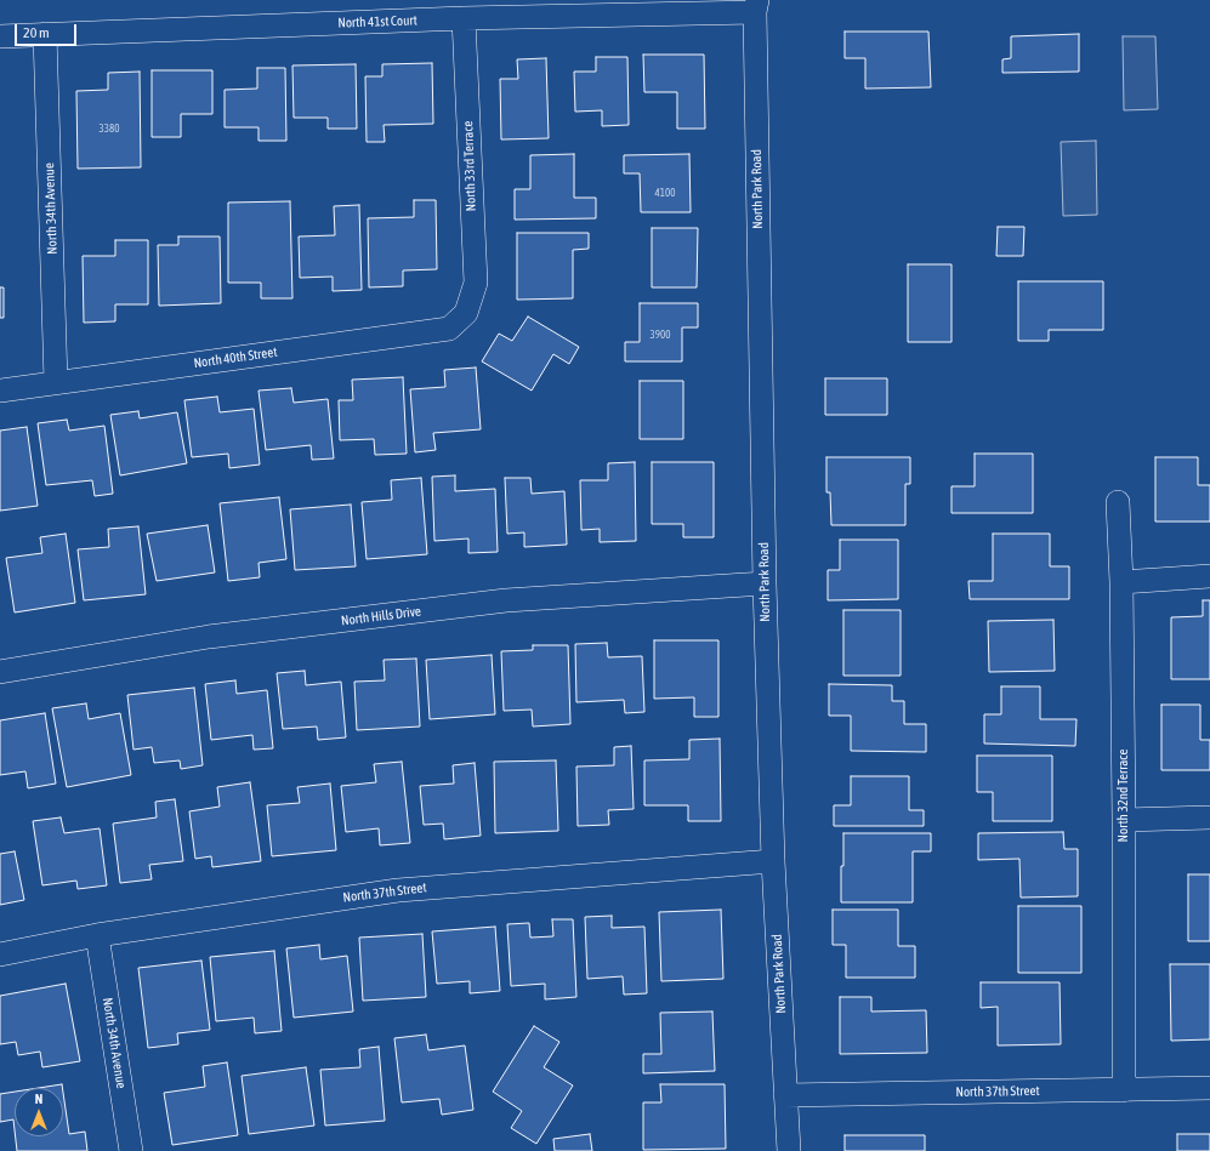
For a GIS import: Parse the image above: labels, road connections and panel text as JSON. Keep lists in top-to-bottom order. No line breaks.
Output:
{"streets":{"street":["North 41st Court","North 33rd Terrace","North Park Road","North 34th Avenue","North 40th Street","North Hills Drive","North 32nd Terrace","North 37th Street"]},"crossings":[["North 41st Court","North 33rd Terrace"],["North 41st Court","North Park Road"],["North 41st Court","North 34th Avenue"],["North 33rd Terrace","North 40th Street"],["North Park Road","North Hills Drive"],["North Park Road","North 37th Street"],["North 34th Avenue","North 40th Street"],["North 34th Avenue","North 37th Street"],["North 32nd Terrace","North 37th Street"]],"house_numbers":["3380","4100","3900"],"scale_bar":"20 m","north":"top"}
